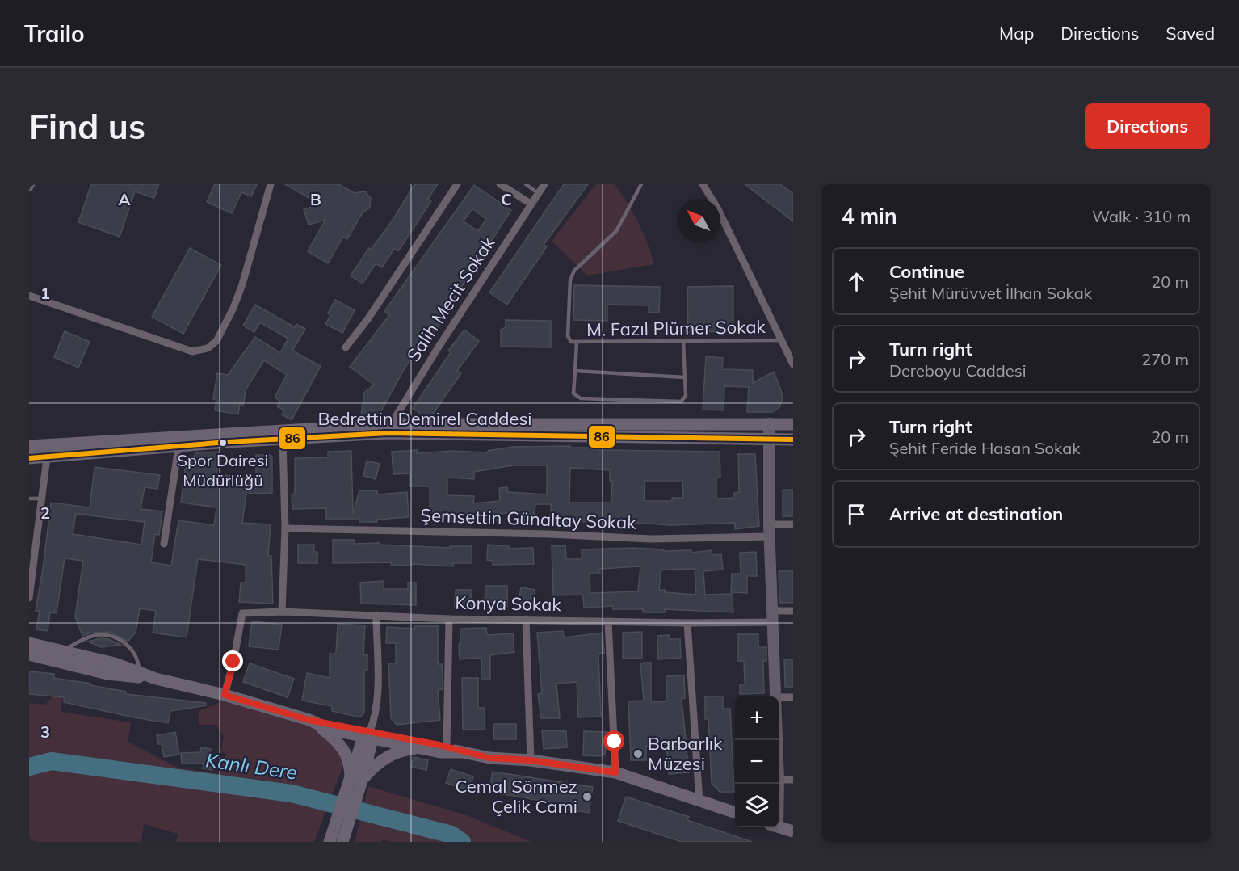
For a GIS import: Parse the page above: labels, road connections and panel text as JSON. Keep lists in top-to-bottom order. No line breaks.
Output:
{"streets":{"main road":["Bedrettin Demirel Caddesi"],"street":["Salih Mecit Sokak","Şemsettin Günaltay Sokak","Konya Sokak"],"lane":["M. Fazıl Plümer Sokak"]},"crossings":[["Salih Mecit Sokak","Bedrettin Demirel Caddesi"]],"water":["Kanlı Dere"],"places":["Spor Dairesi Müdürlüğü","Barbarlık Müzesi","Cemal Sönmez Çelik Cami"],"lines":["transit line 86"],"north":"top left","page":{"header":"Trailo","nav":["Map","Directions","Saved"],"buttons":"Directions","title":"Find us","heading":["4 min","Walk · 310 m"],"list":[["Continue","Şehit Mürüvvet İlhan Sokak","20 m"],["Turn right","Dereboyu Caddesi","270 m"],["Turn right","Şehit Feride Hasan Sokak","20 m"],"Arrive at destination"],"map_buttons":["+","−"]},"grid":{"columns":["A","B","C"],"rows":["1","2","3"]}}
